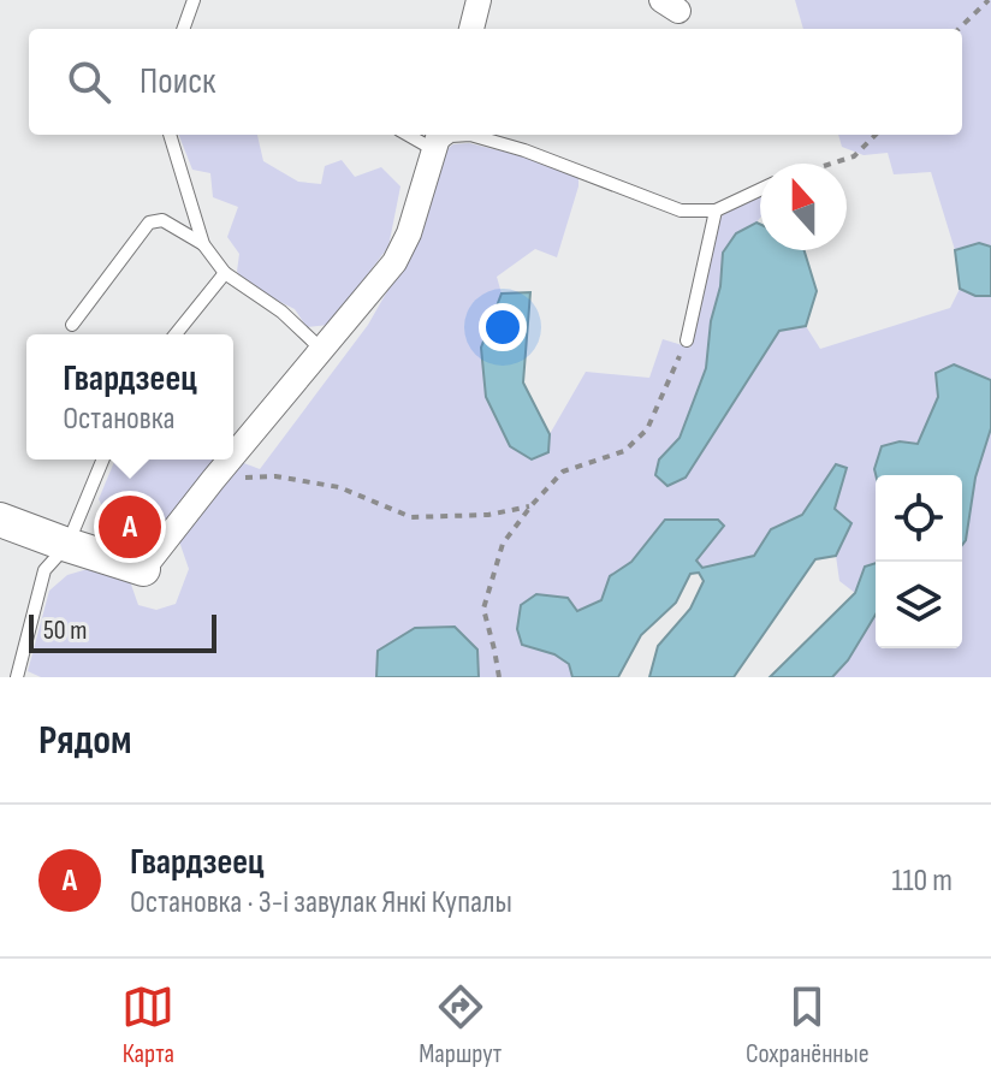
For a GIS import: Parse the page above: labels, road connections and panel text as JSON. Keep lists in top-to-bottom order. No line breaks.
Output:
{"scale_bar":"50 m","north":"top","page":{"search":"Поиск","popup":["Гвардзеец","Остановка"],"pins":"A","scale":"50 m","heading":"Рядом","list":[{"mark":"A","name":"Гвардзеец","note":"Остановка · 3-і завулак Янкі Купалы","value":"110 m"}],"nav":["Карта","Маршрут","Сохранённые"]}}
